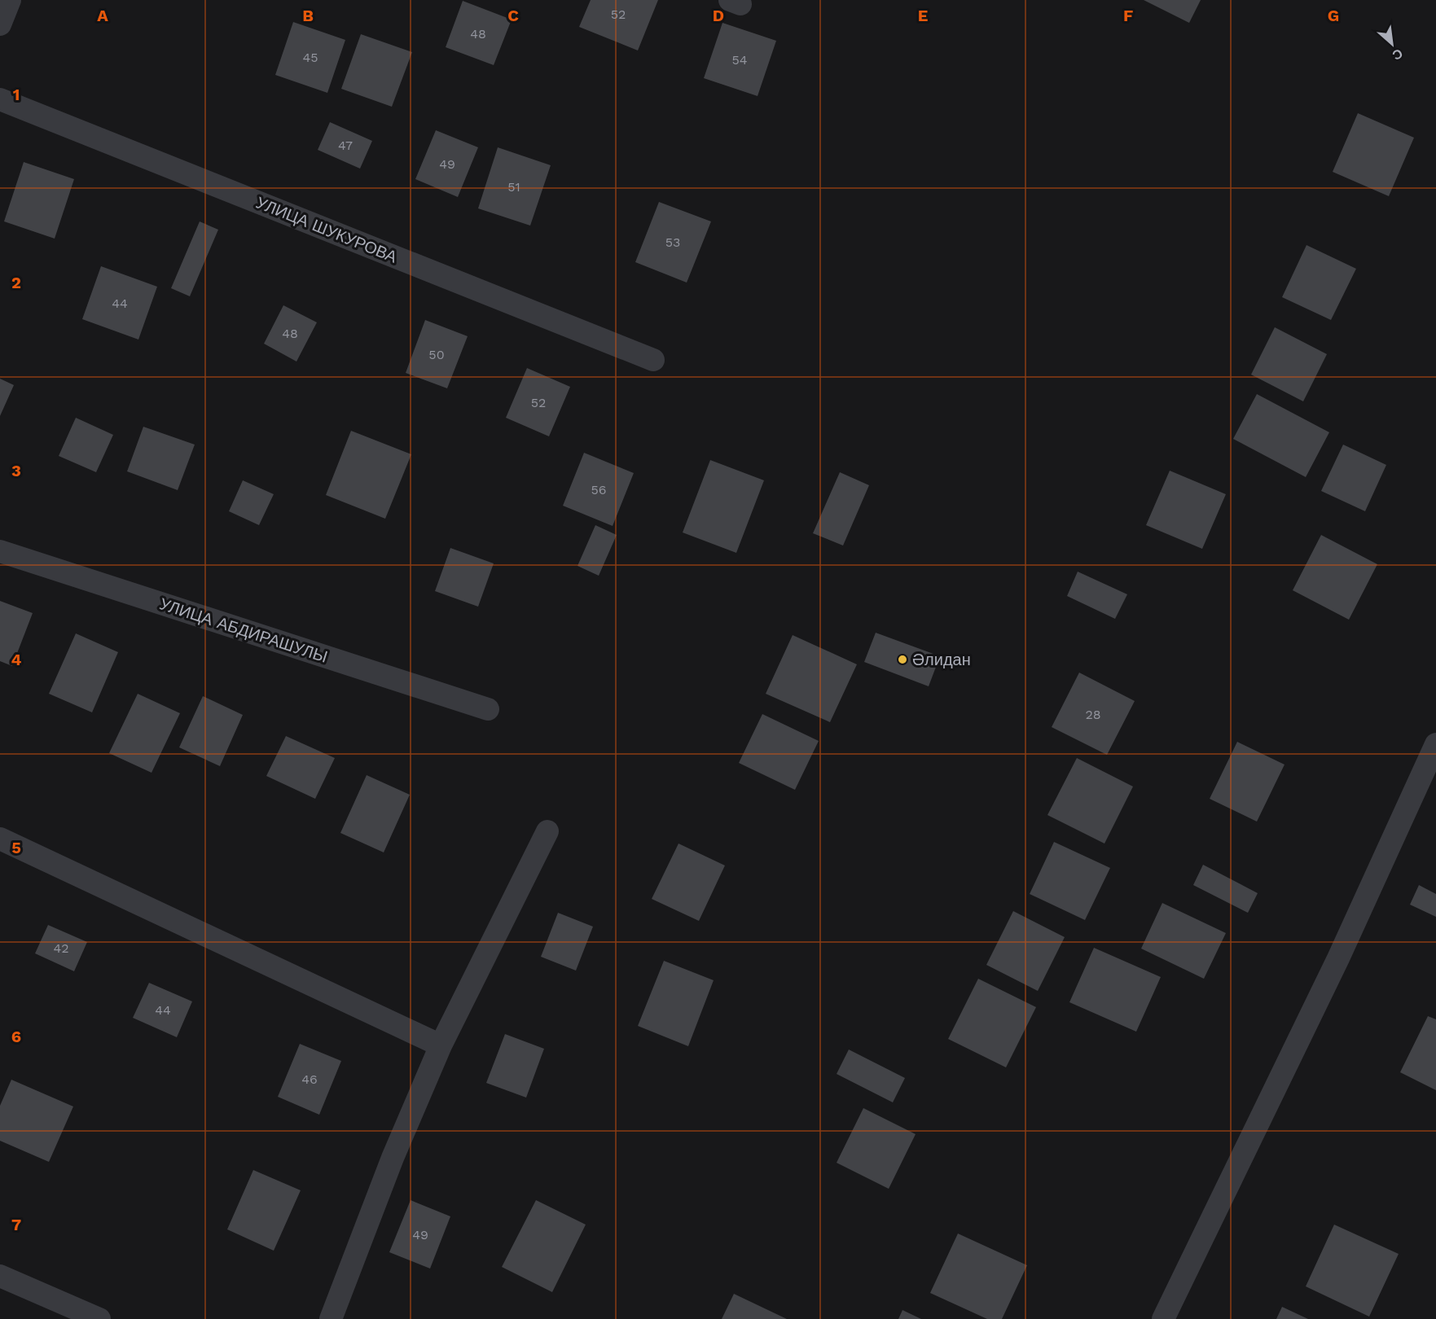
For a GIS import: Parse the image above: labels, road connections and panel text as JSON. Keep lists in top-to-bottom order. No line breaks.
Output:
{"streets":{"street":["УЛИЦА ШУКУРОВА","УЛИЦА АБДИРАШУЛЫ"]},"places":["Әлидан"],"house_numbers":["52","48","45","54","47","49","51","53","44","48","50","52","56","28","42","44","46","49"],"north":"bottom right","grid":{"columns":["A","B","C","D","E","F","G"],"rows":["1","2","3","4","5","6","7"]}}
